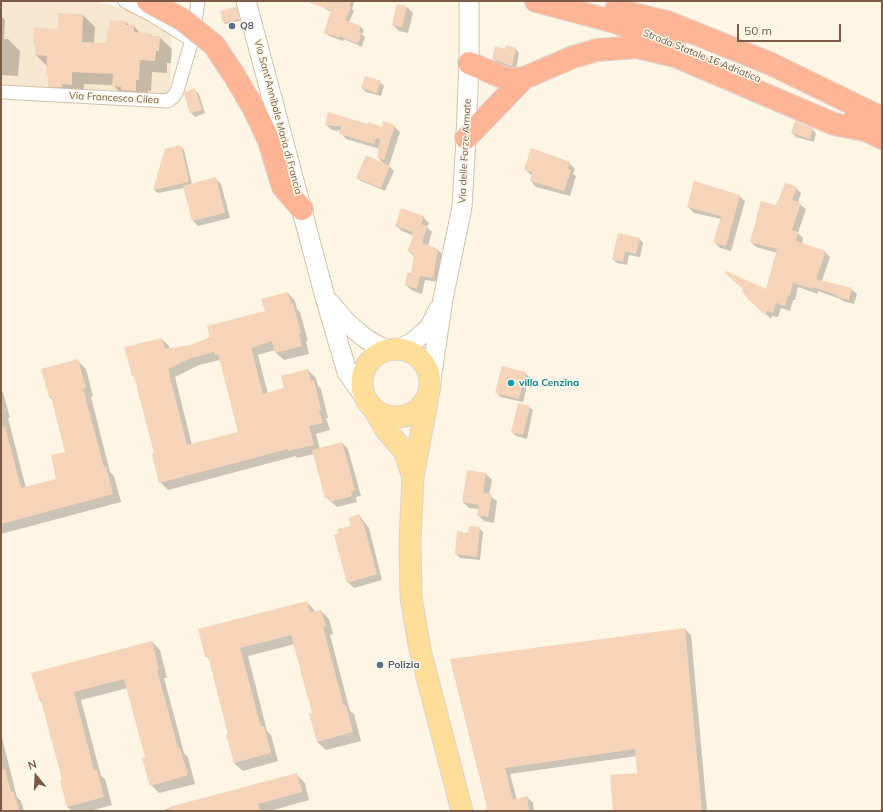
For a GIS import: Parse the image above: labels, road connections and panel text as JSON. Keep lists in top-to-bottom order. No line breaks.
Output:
{"streets":{"highway":["Strada Statale 16 Adriatica"],"main road":["Via Sant'Annibale Maria di Francia","Via delle Forze Armate"],"street":["Via Francesco Cilea"]},"crossings":[["Via Sant'Annibale Maria di Francia","Via delle Forze Armate"]],"places":["Q8","villa Cenzina","Polizia"],"scale_bar":"50 m","north":"top"}
